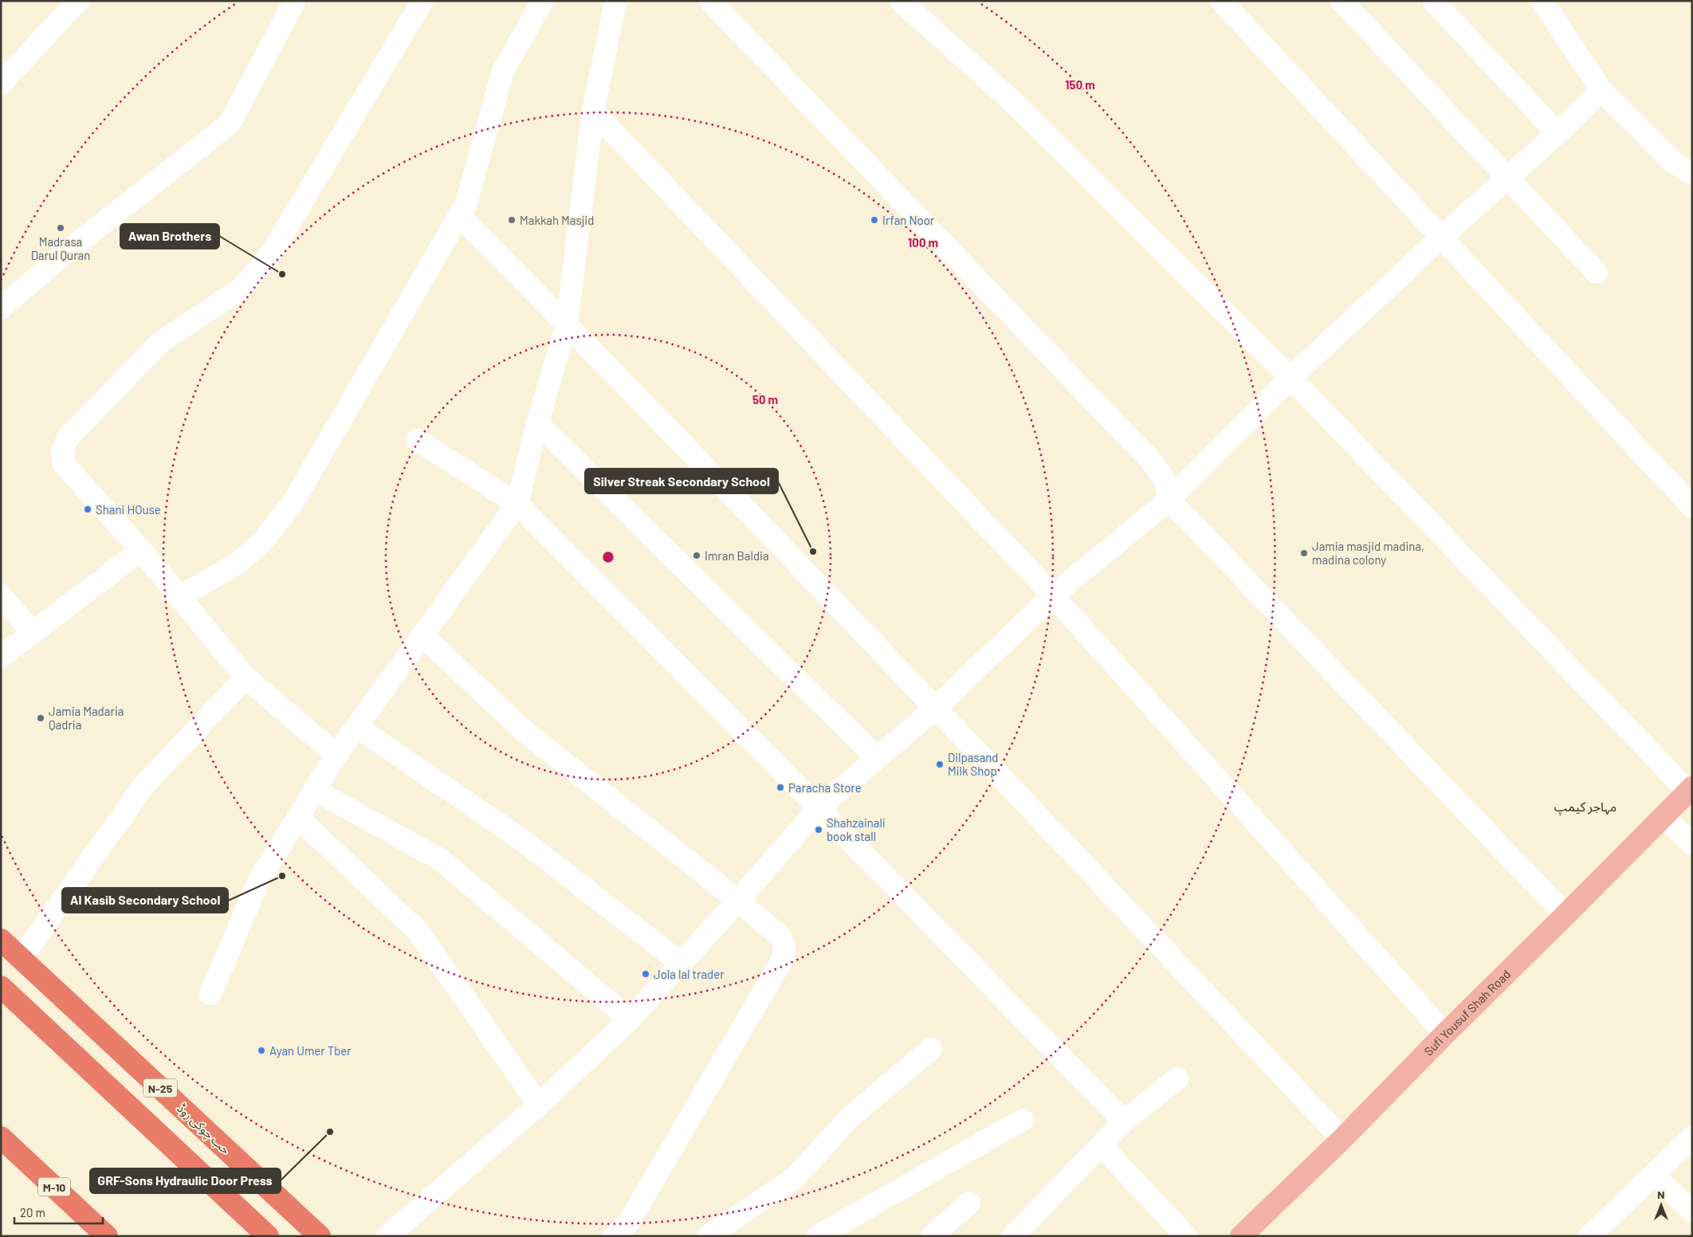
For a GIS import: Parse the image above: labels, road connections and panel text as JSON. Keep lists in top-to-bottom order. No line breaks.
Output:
{"streets":{"highway":["N-25","حب چوکی روڈ","M-10"],"main road":["Sufi Yousuf Shah Road"]},"districts":["مہاجر کیمپ"],"places":["Makkah Masjid","Irfan Noor","Madrasa Darul Quran","Awan Brothers","Shani HOuse","Silver Streak Secondary School","Jamia masjid madina, madina colony","Imran Baldia","Jamia Madaria Qadria","Dilpasand Milk Shop","Paracha Store","Shahzainali book stall","Al Kasib Secondary School","Jola lal trader","Ayan Umer Tber","GRF-Sons Hydraulic Door Press"],"scale_bar":"20 m","north":"top","rings":["150 m","100 m","50 m"]}
